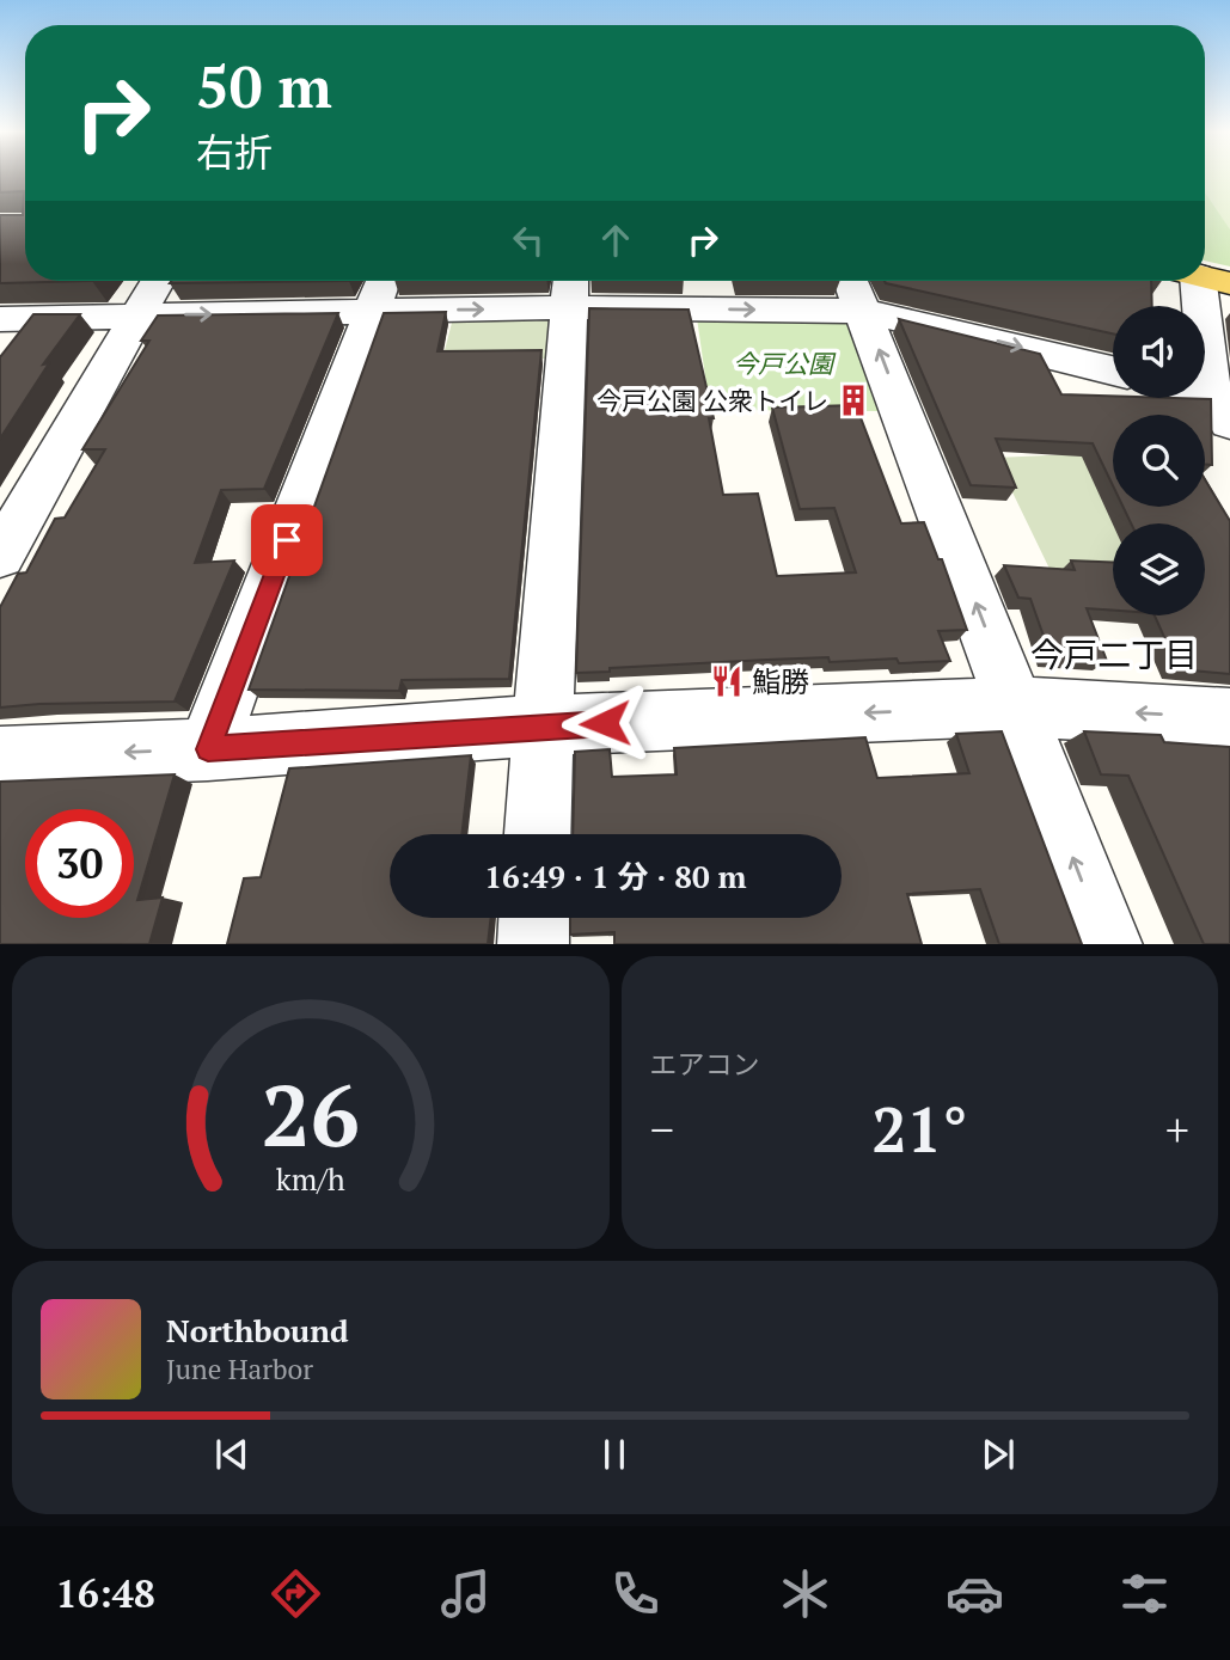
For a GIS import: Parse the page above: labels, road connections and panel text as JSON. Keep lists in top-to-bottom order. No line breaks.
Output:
{"districts":["今戸二丁目"],"parks":["今戸公園"],"places":{"building":["今戸公園 公衆トイレ"],"restaurant":["鮨勝"]},"page":{"turn":["50 m","右折"],"limit":"30","trip":"16:49 · 1 分 · 80 m","tile":"エアコン","heat":["−","21°","+"],"song":["Northbound","June Harbor"],"tabs":"16:48","gauge":["26","km/h"]}}
